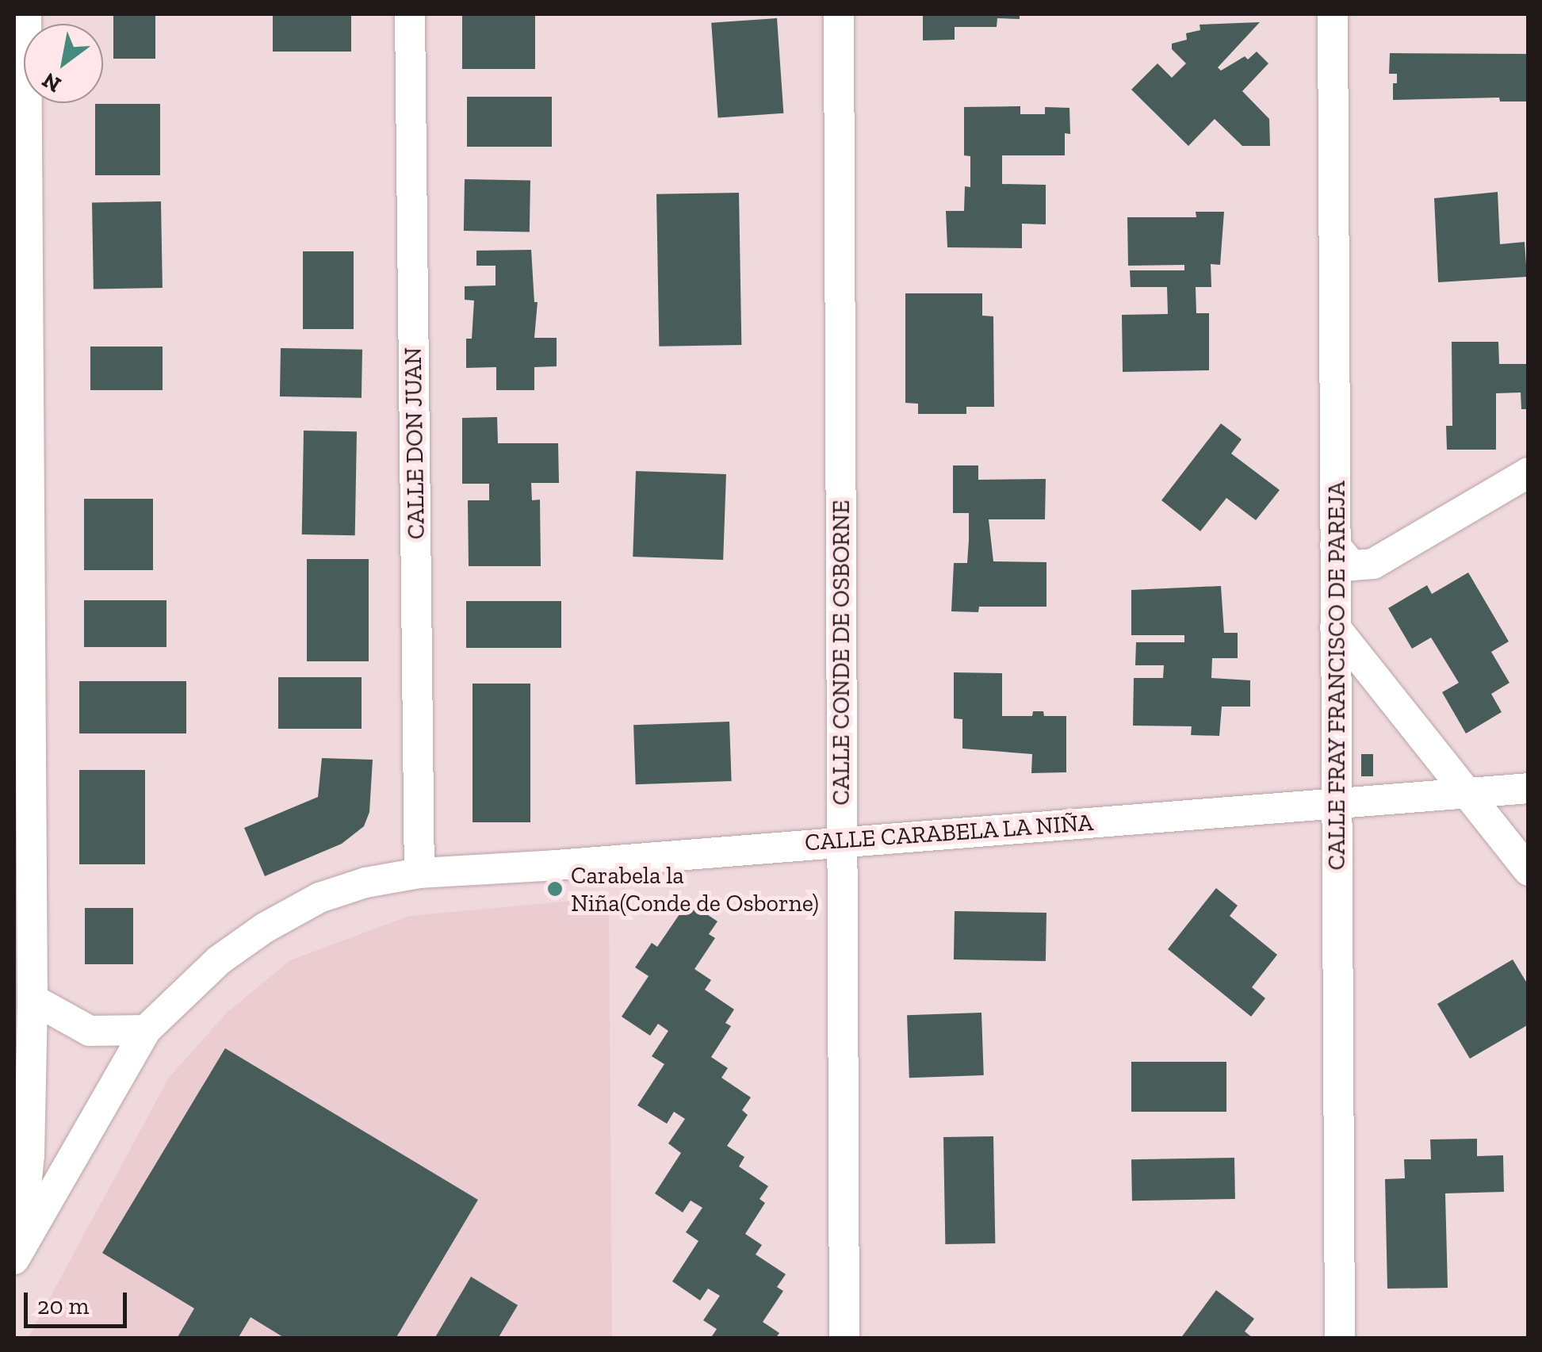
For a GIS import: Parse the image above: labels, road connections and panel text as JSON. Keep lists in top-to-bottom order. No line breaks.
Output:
{"streets":{"street":["CALLE DON JUAN","CALLE CONDE DE OSBORNE","CALLE FRAY FRANCISCO DE PAREJA","CALLE CARABELA LA NIÑA"]},"crossings":[["CALLE DON JUAN","CALLE CARABELA LA NIÑA"],["CALLE CONDE DE OSBORNE","CALLE CARABELA LA NIÑA"],["CALLE FRAY FRANCISCO DE PAREJA","CALLE CARABELA LA NIÑA"]],"places":["Carabela la Niña(Conde de Osborne)"],"scale_bar":"20 m","north":"bottom left"}
